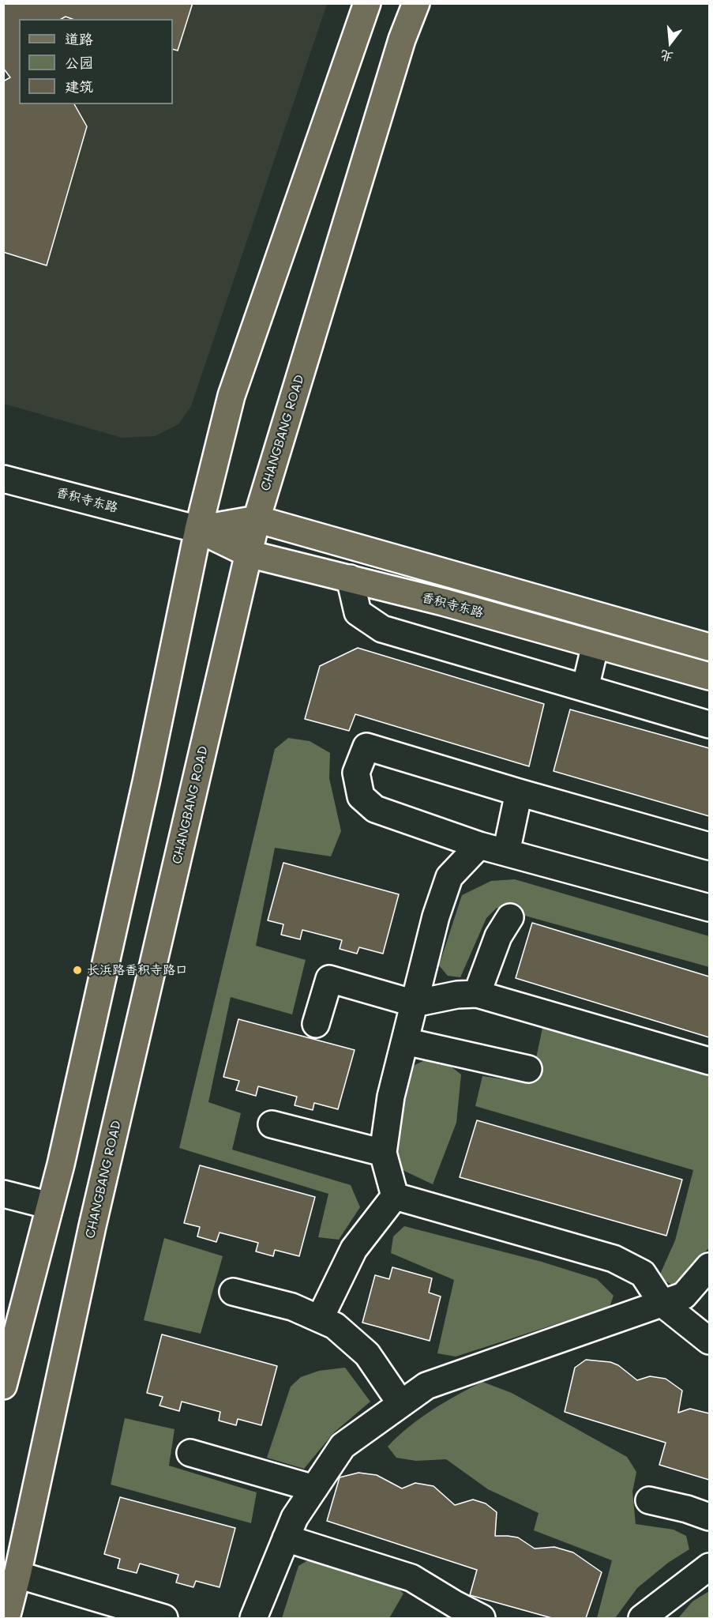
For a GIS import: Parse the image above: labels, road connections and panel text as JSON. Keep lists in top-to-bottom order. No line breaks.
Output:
{"streets":{"main road":["CHANGBANG ROAD","香积寺东路"]},"crossings":[["CHANGBANG ROAD","香积寺东路"]],"places":["长浜路香积寺路口"],"legend":["道路","公园","建筑"],"north":"bottom"}
